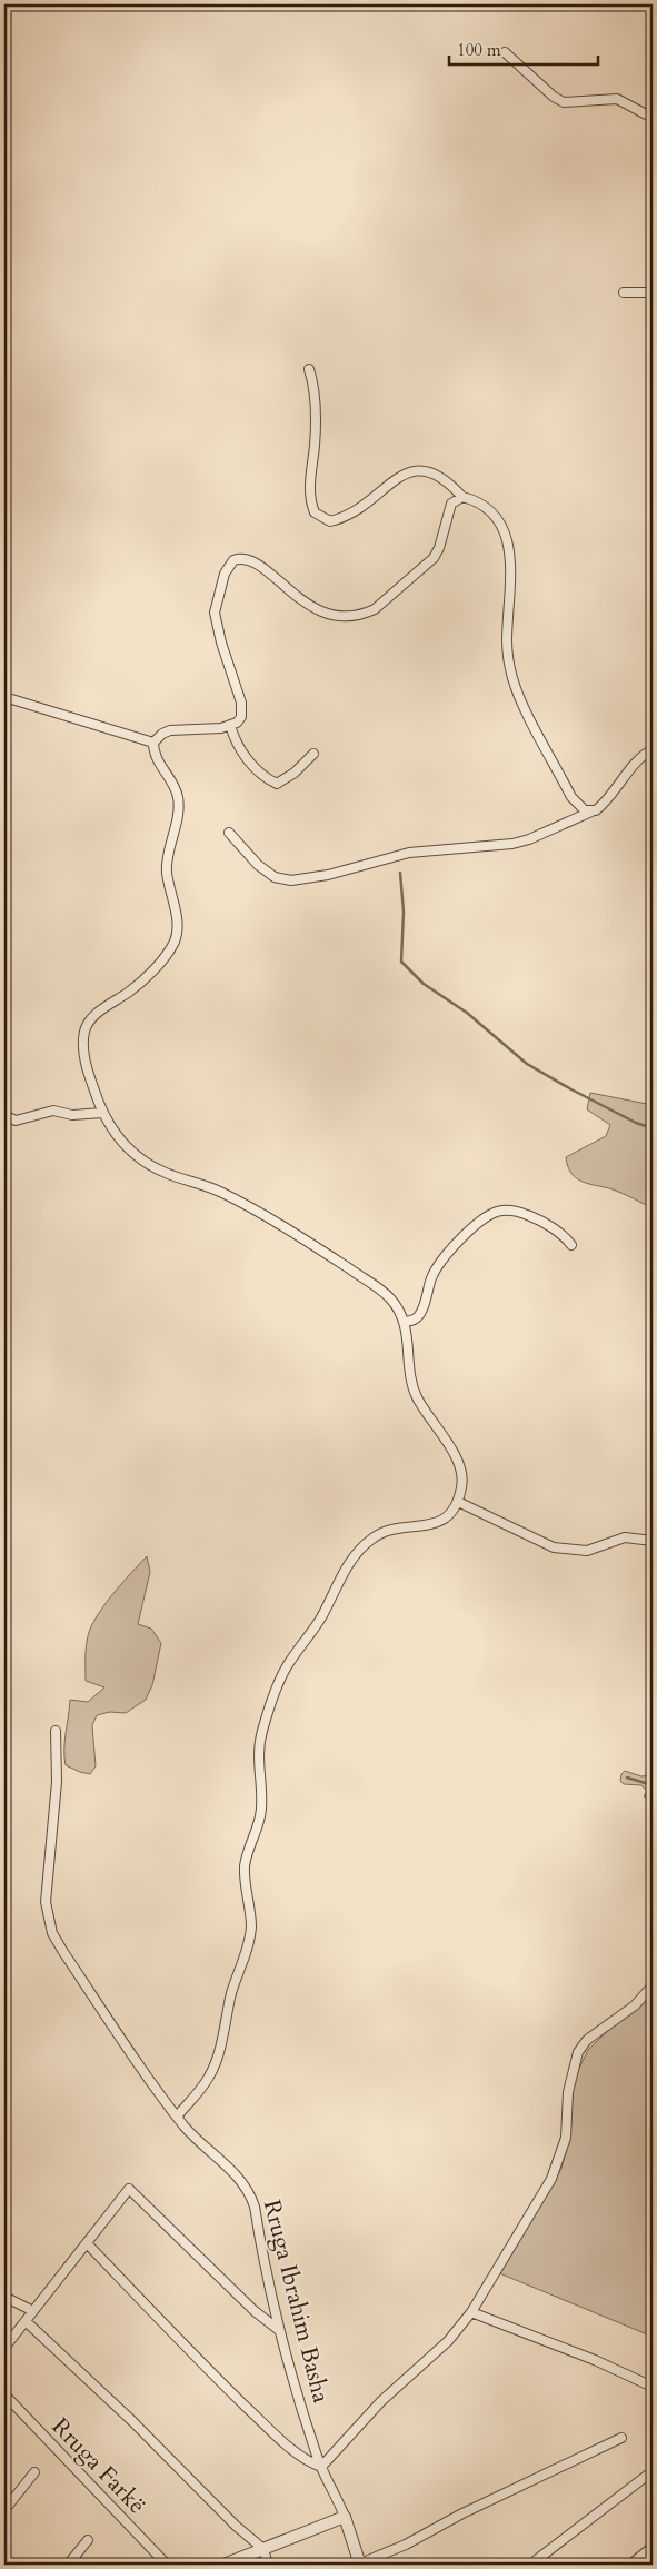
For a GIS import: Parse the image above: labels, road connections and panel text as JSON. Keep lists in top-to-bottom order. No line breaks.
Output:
{"streets":{"street":["Rruga Ibrahim Basha","Rruga Farkë"]},"scale_bar":"100 m"}
